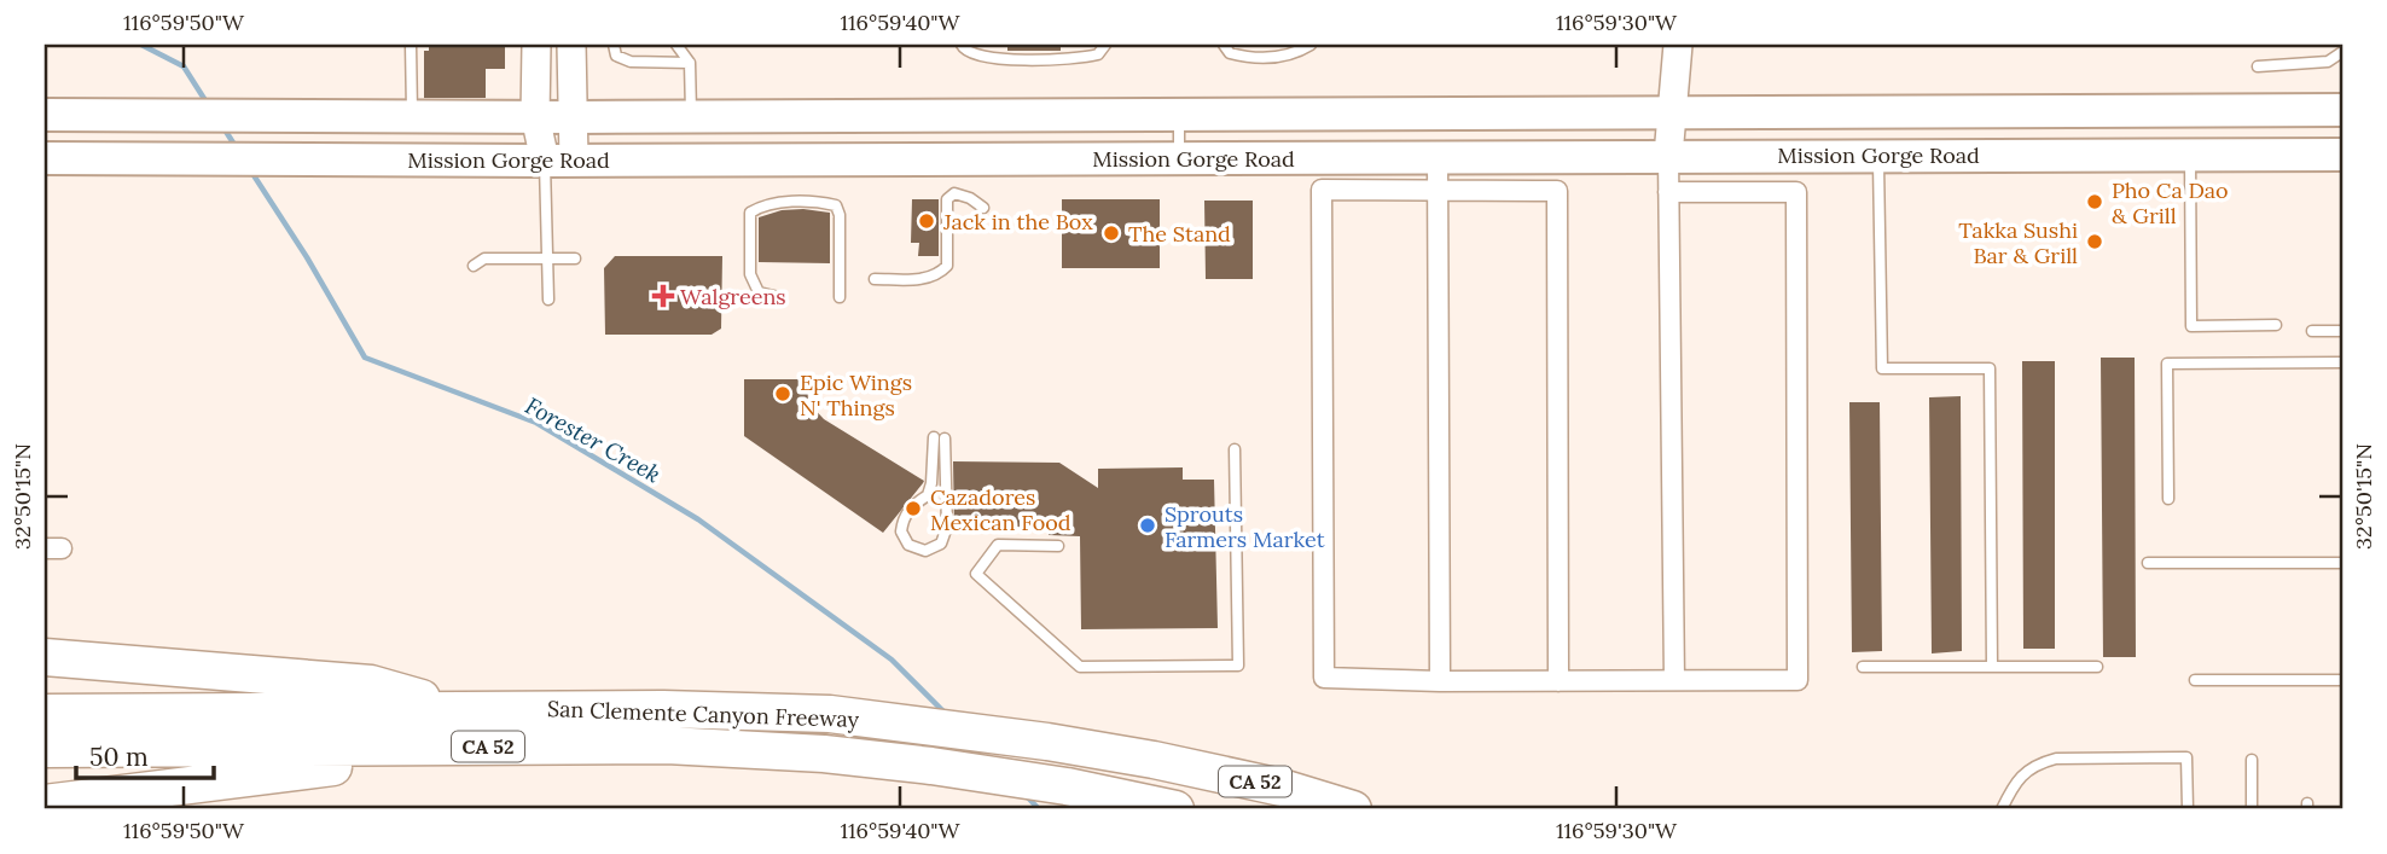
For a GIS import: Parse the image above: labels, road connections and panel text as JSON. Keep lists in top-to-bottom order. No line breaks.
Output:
{"streets":{"highway":["San Clemente Canyon Freeway","CA 52"],"main road":["Mission Gorge Road"]},"water":["Forester Creek"],"places":{"other":["Pho Ca Dao & Grill","Jack in the Box","The Stand","Takka Sushi Bar & Grill","Epic Wings N' Things","Cazadores Mexican Food","Sprouts Farmers Market"],"health":["Walgreens"]},"scale_bar":"50 m","coordinates":["116°59'50\"W","116°59'40\"W","116°59'30\"W","32°50'15\"N"]}
